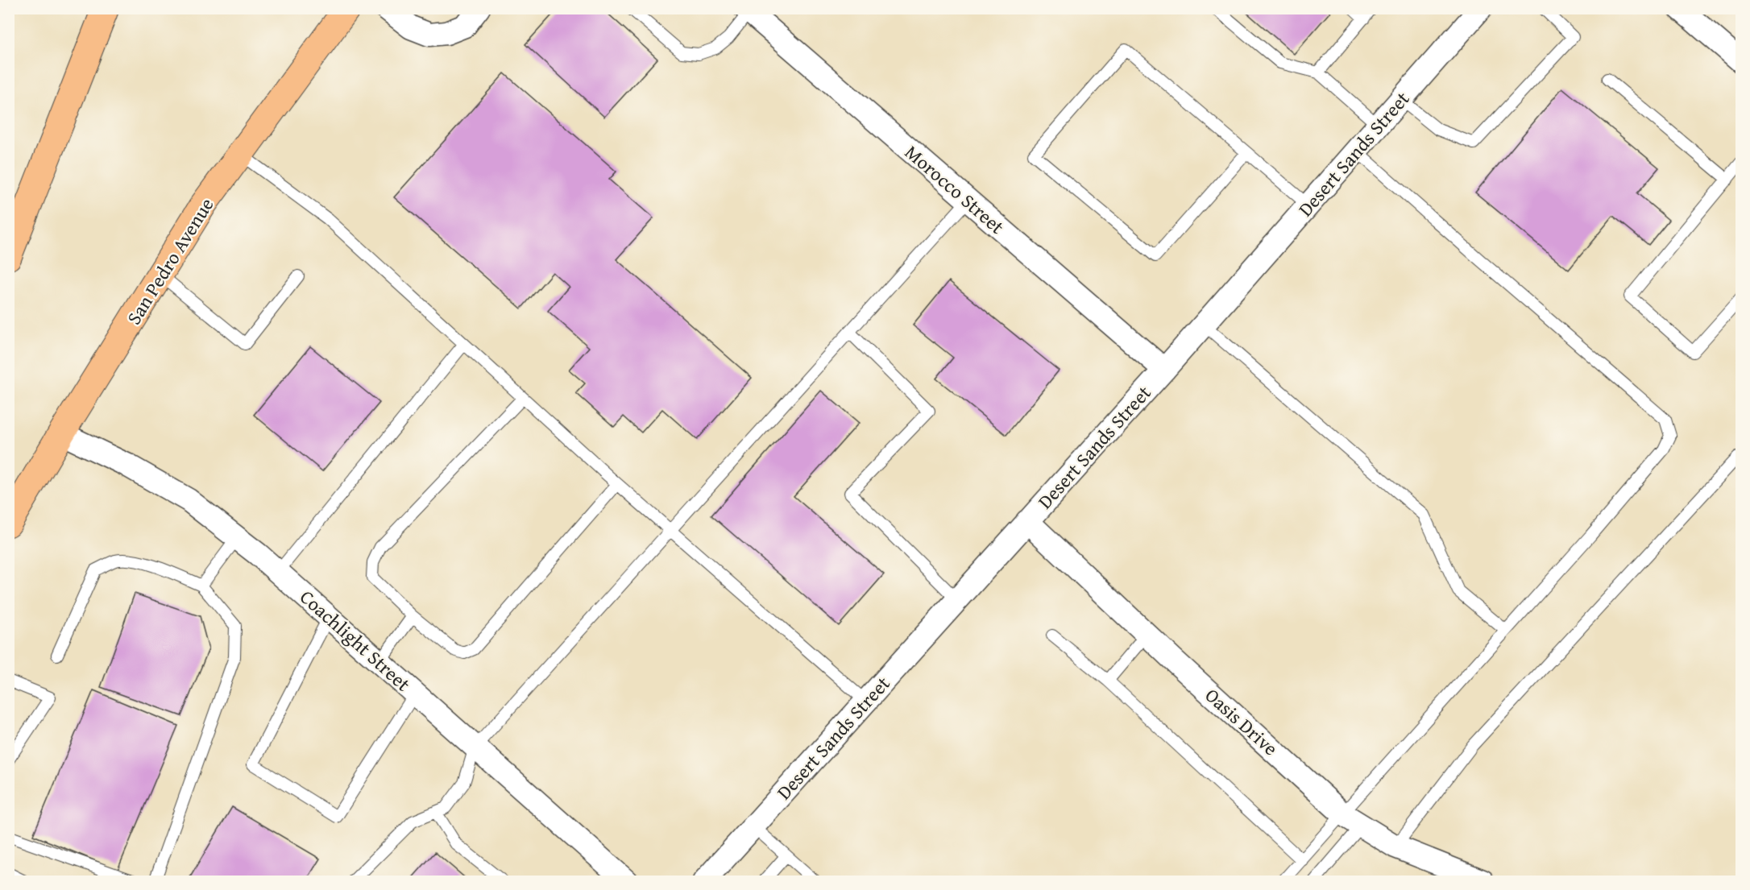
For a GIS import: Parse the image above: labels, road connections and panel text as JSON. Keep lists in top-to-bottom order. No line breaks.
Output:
{"streets":{"main road":["San Pedro Avenue"],"street":["Desert Sands Street","Morocco Street","Coachlight Street","Oasis Drive"]},"crossings":[["Desert Sands Street","Morocco Street"],["Desert Sands Street","Oasis Drive"],["San Pedro Avenue","Coachlight Street"]]}
